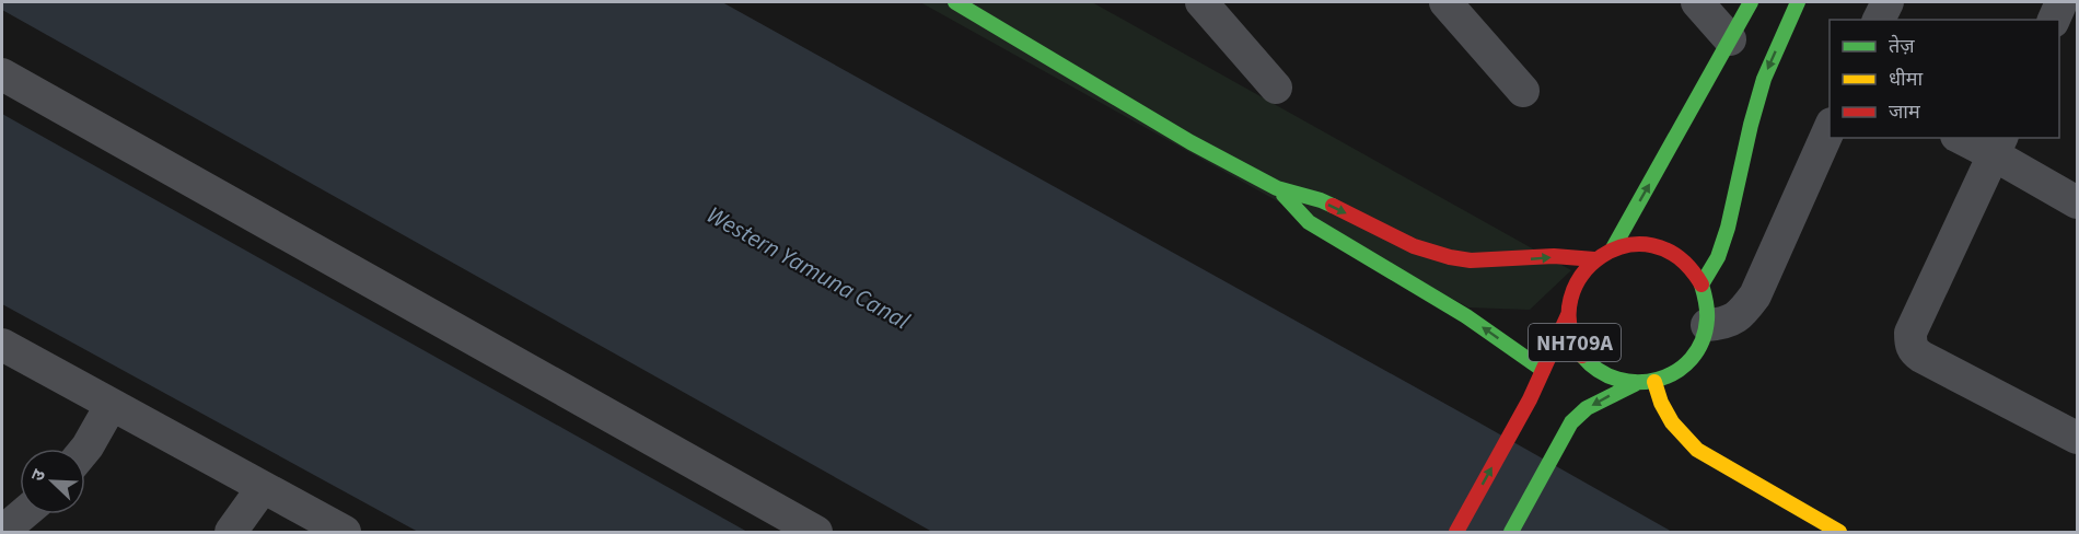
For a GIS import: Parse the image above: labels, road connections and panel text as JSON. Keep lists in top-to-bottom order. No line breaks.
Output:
{"streets":{"main road":["NH709A"]},"water":["Western Yamuna Canal"],"legend":["तेज़","धीमा","जाम"],"north":"top left"}
